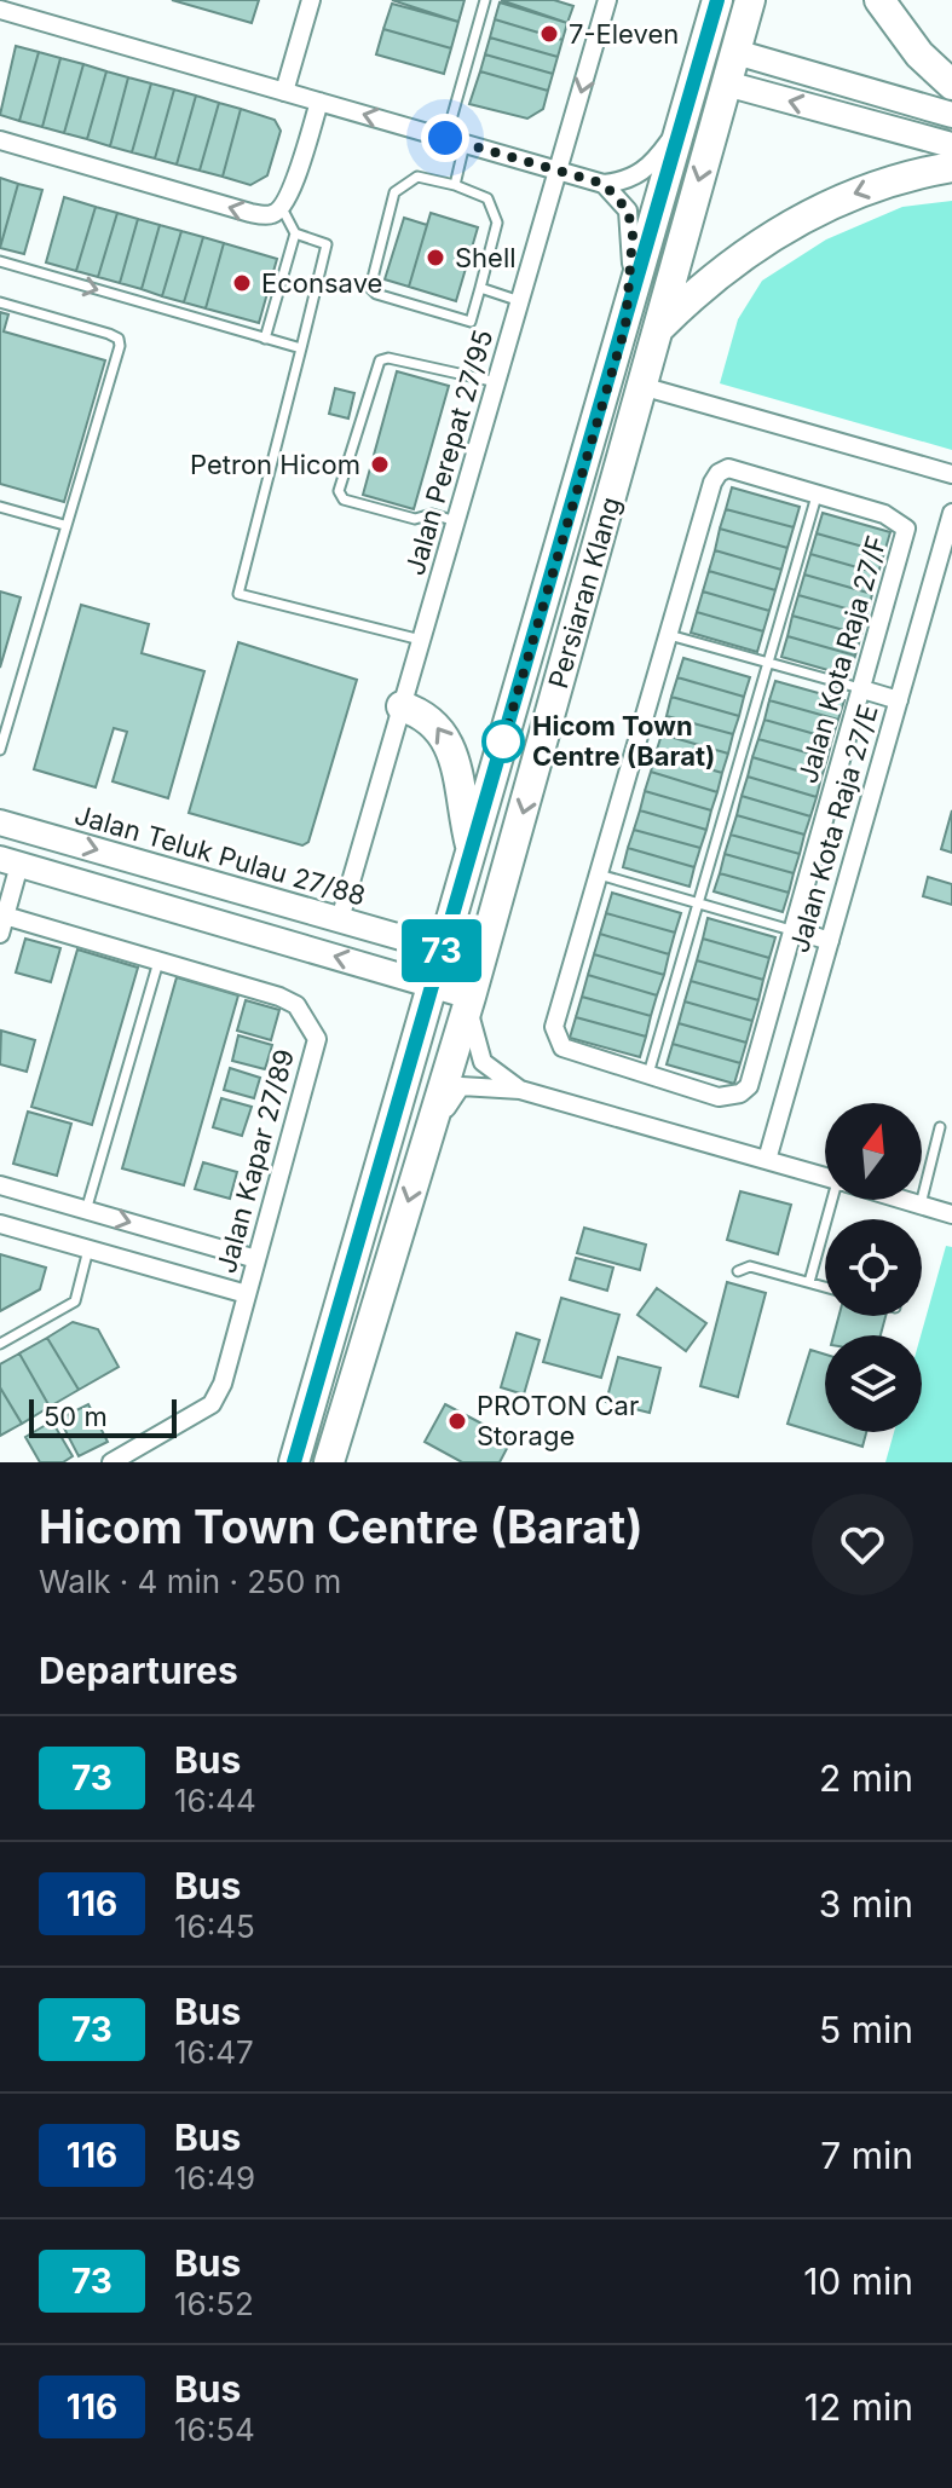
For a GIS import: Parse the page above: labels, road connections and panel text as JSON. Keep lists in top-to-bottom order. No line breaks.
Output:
{"streets":{"main road":["Persiaran Klang"],"street":["Jalan Perepat 27/95","Jalan Kota Raja 27/F","Jalan Kota Raja 27/E","Jalan Teluk Pulau 27/88","Jalan Kapar 27/89"]},"crossings":[["Jalan Perepat 27/95","Jalan Teluk Pulau 27/88"],["Persiaran Klang","Jalan Teluk Pulau 27/88"]],"places":["7-Eleven","Shell","Econsave","Petron Hicom","Hicom Town Centre (Barat)","PROTON Car Storage"],"lines":["bus line 73"],"scale_bar":"50 m","north":"top","page":{"on_map":"73","scale":"50 m","heading":[["Hicom Town Centre (Barat)","Walk · 4 min · 250 m"],"Departures"],"list":[{"mark":"73","name":"Bus","note":"16:44","value":"2 min"},{"mark":"116","name":"Bus","note":"16:45","value":"3 min"},{"mark":"73","name":"Bus","note":"16:47","value":"5 min"},{"mark":"116","name":"Bus","note":"16:49","value":"7 min"},{"mark":"73","name":"Bus","note":"16:52","value":"10 min"},{"mark":"116","name":"Bus","note":"16:54","value":"12 min"}]}}
